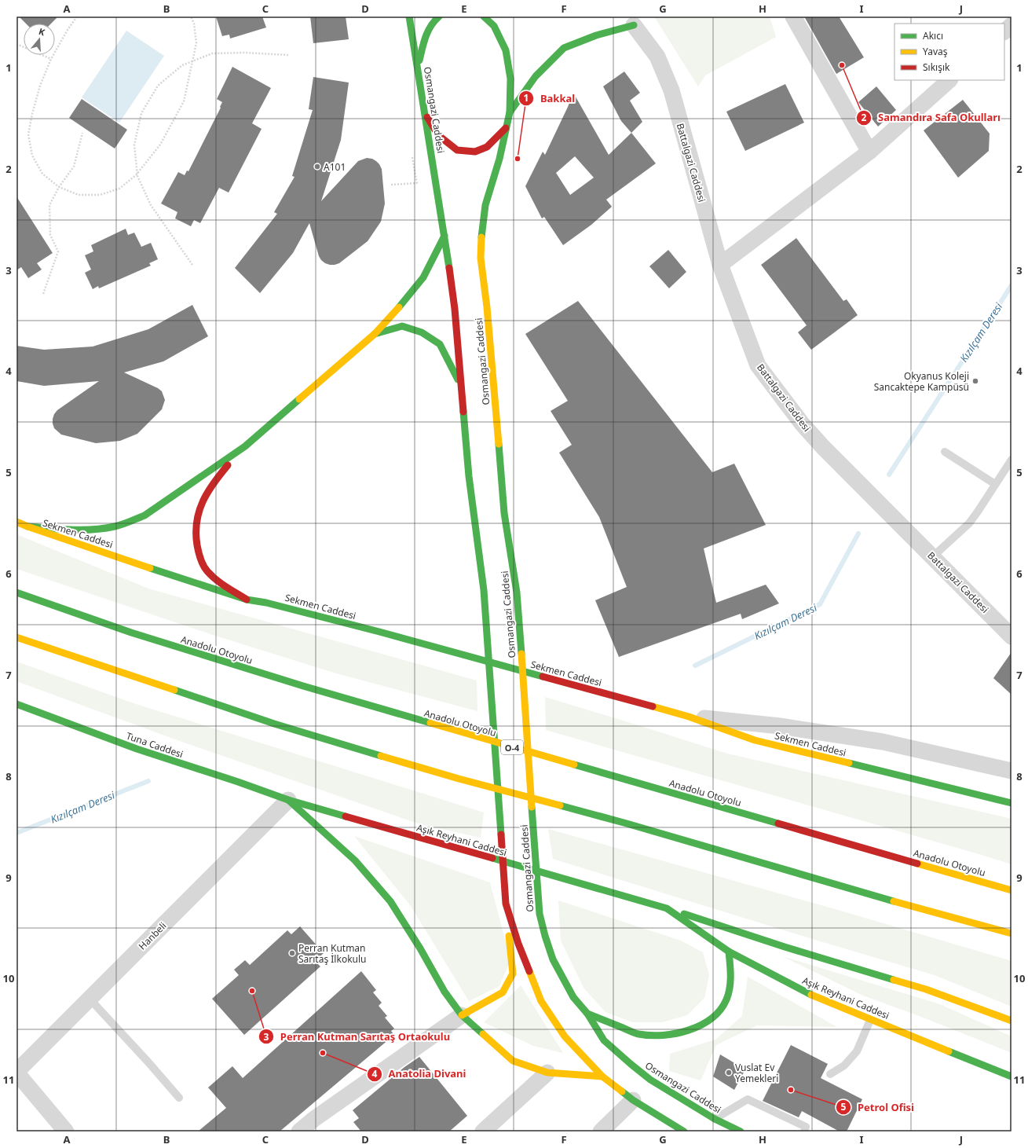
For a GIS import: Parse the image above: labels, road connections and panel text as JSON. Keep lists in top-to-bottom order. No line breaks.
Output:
{"streets":{"main road":["Osmangazi Caddesi","Sekmen Caddesi","Anadolu Otoyolu","Tuna Caddesi","O-4","Aşık Reyhani Caddesi"],"street":["Battalgazi Caddesi","Hanbeli"]},"crossings":[["Tuna Caddesi","Aşık Reyhani Caddesi"],["Tuna Caddesi","Hanbeli"],["Aşık Reyhani Caddesi","Hanbeli"]],"water":["Kızılçam Deresi"],"places":["Samandıra Safa Okulları","Bakkal","A101","Okyanus Koleji Sancaktepe Kampüsü","Perran Kutman Sarıtaş İlkokulu","Perran Kutman Sarıtaş Ortaokulu","Anatolia Divani","Vuslat Ev Yemekleri","Petrol Ofisi"],"legend":["Akıcı","Yavaş","Sıkışık"],"north":"top","grid":{"columns":["A","B","C","D","E","F","G","H","I","J"],"rows":["1","2","3","4","5","6","7","8","9","10","11"]}}
